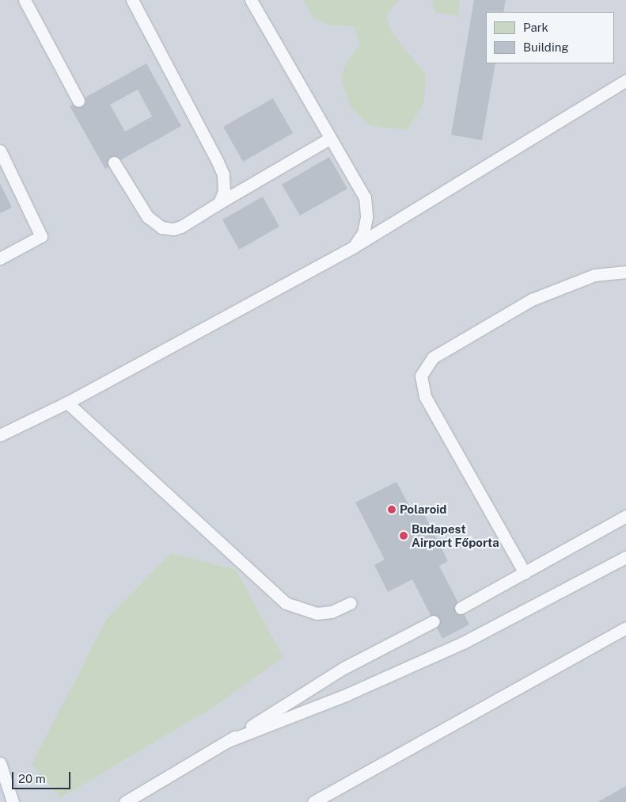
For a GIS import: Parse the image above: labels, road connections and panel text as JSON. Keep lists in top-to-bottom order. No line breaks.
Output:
{"places":["Polaroid","Budapest Airport Főporta"],"legend":["Park","Building"],"scale_bar":"20 m"}
